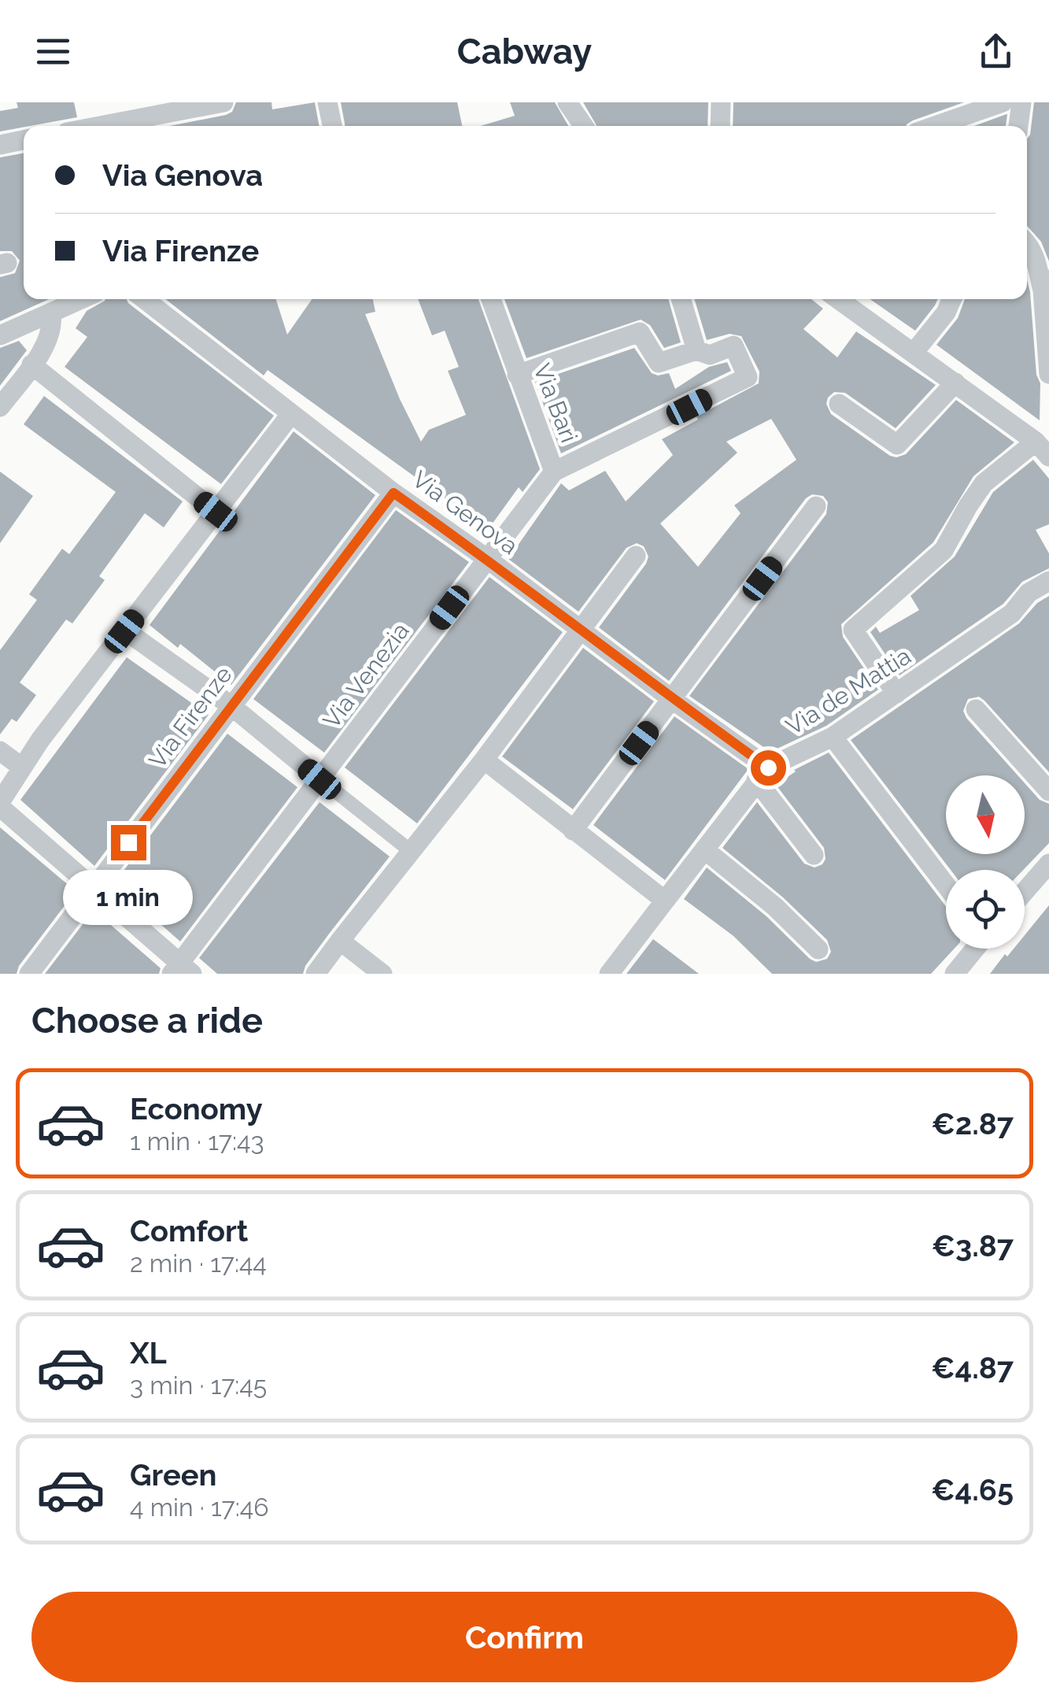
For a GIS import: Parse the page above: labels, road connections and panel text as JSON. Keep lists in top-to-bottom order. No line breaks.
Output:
{"streets":{"street":["Via Bari","Via Genova","Via Venezia","Via de Mattia","Via Firenze"]},"crossings":[["Via Bari","Via Genova"],["Via Bari","Via Venezia"],["Via Genova","Via Venezia"],["Via Genova","Via de Mattia"],["Via Genova","Via Firenze"]],"north":"bottom","page":{"header":"Cabway","banner":["Via Genova","Via Firenze"],"bubble":"1 min","heading":"Choose a ride","list":[{"name":"Economy","note":"1 min · 17:43","value":"€2.87"},{"name":"Comfort","note":"2 min · 17:44","value":"€3.87"},{"name":"XL","note":"3 min · 17:45","value":"€4.87"},{"name":"Green","note":"4 min · 17:46","value":"€4.65"}],"buttons":"Confirm"}}
